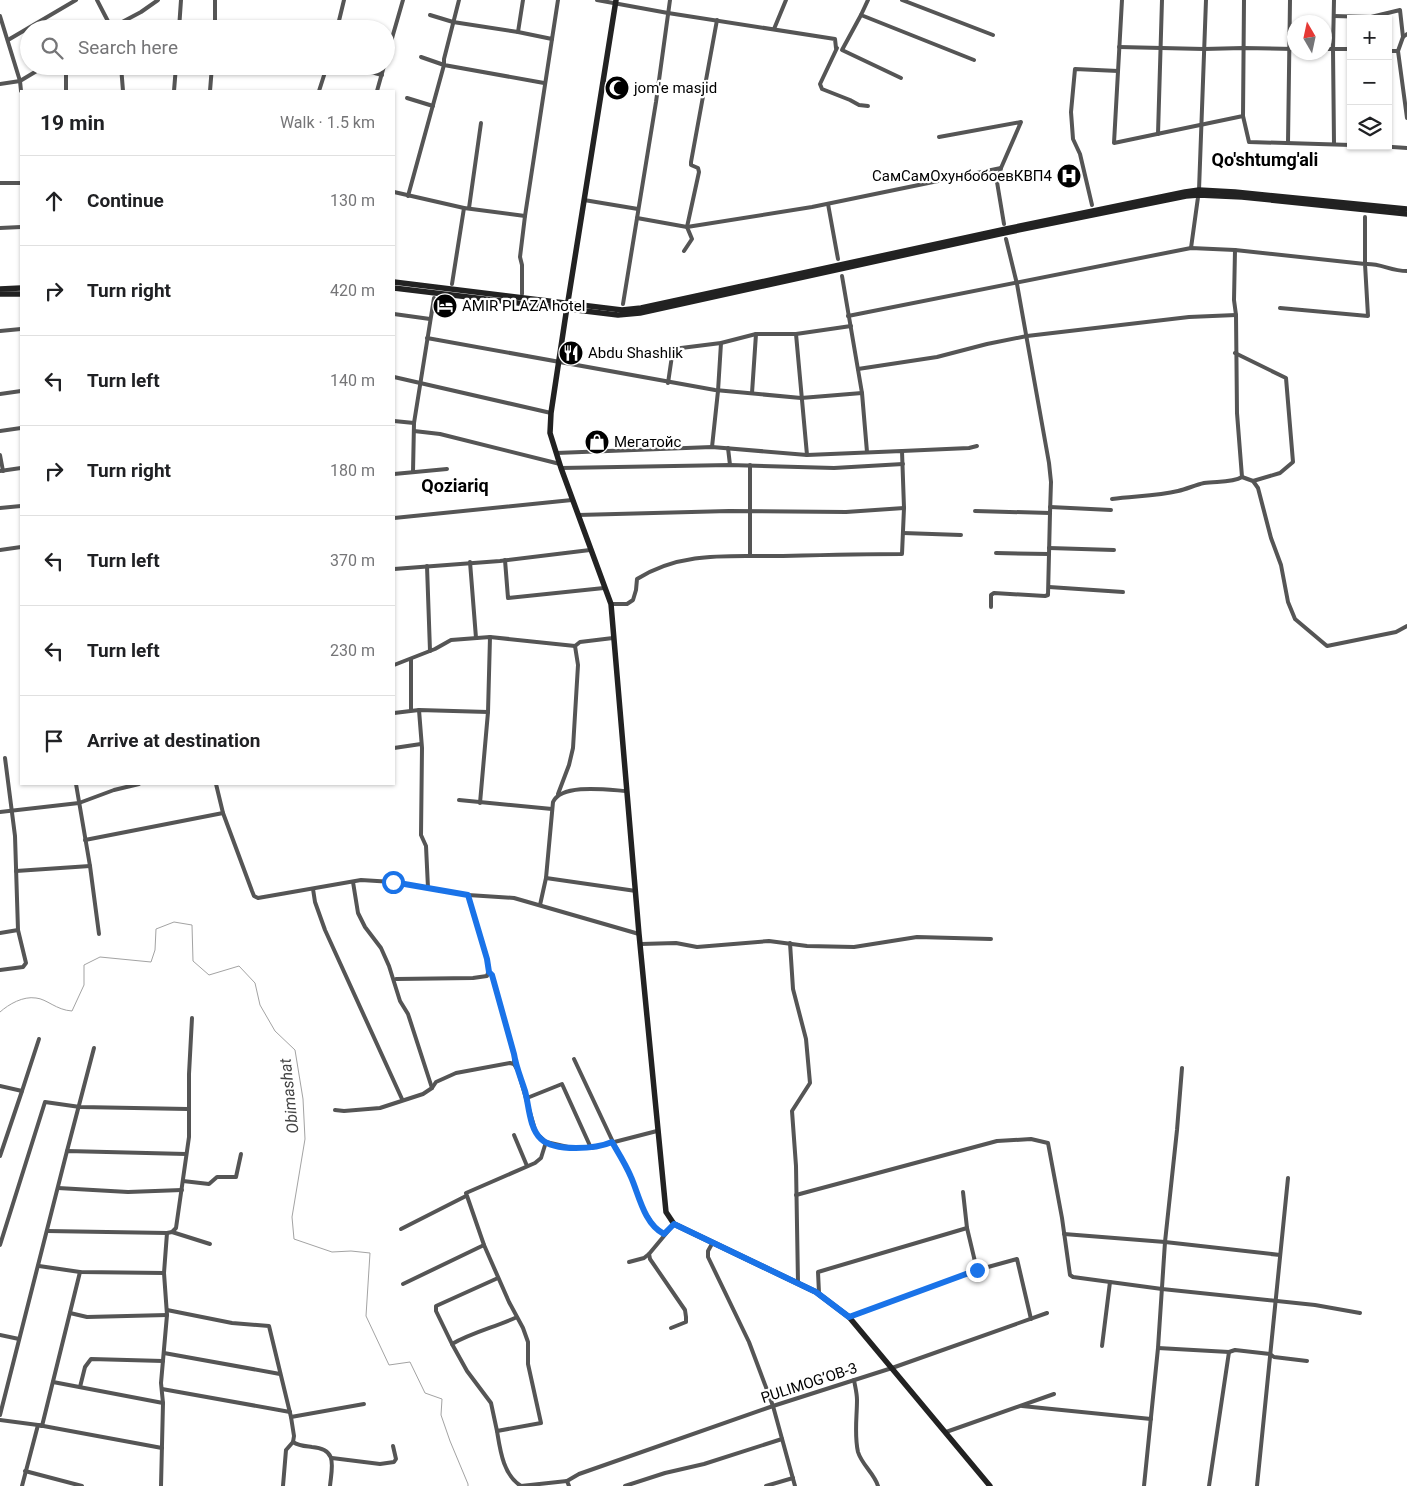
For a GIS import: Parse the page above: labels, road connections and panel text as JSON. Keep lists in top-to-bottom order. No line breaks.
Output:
{"streets":{"street":["PULIMOG’OB-3"]},"districts":["Qo'shtumg'ali","Qoziariq"],"water":["Obimashat"],"places":{"mosque":["jom'e masjid"],"hospital":["СамСамОхунбобоевКВП4"],"hotel":["AMIR PLAZA hotel"],"restaurant":["Abdu Shashlik"],"shop":["Мегатойс"]},"north":"top","page":{"map_buttons":["+","−"],"search":"Search here","heading":["19 min","Walk · 1.5 km"],"list":[["Continue","130 m"],["Turn right","420 m"],["Turn left","140 m"],["Turn right","180 m"],["Turn left","370 m"],["Turn left","230 m"],"Arrive at destination"]}}
